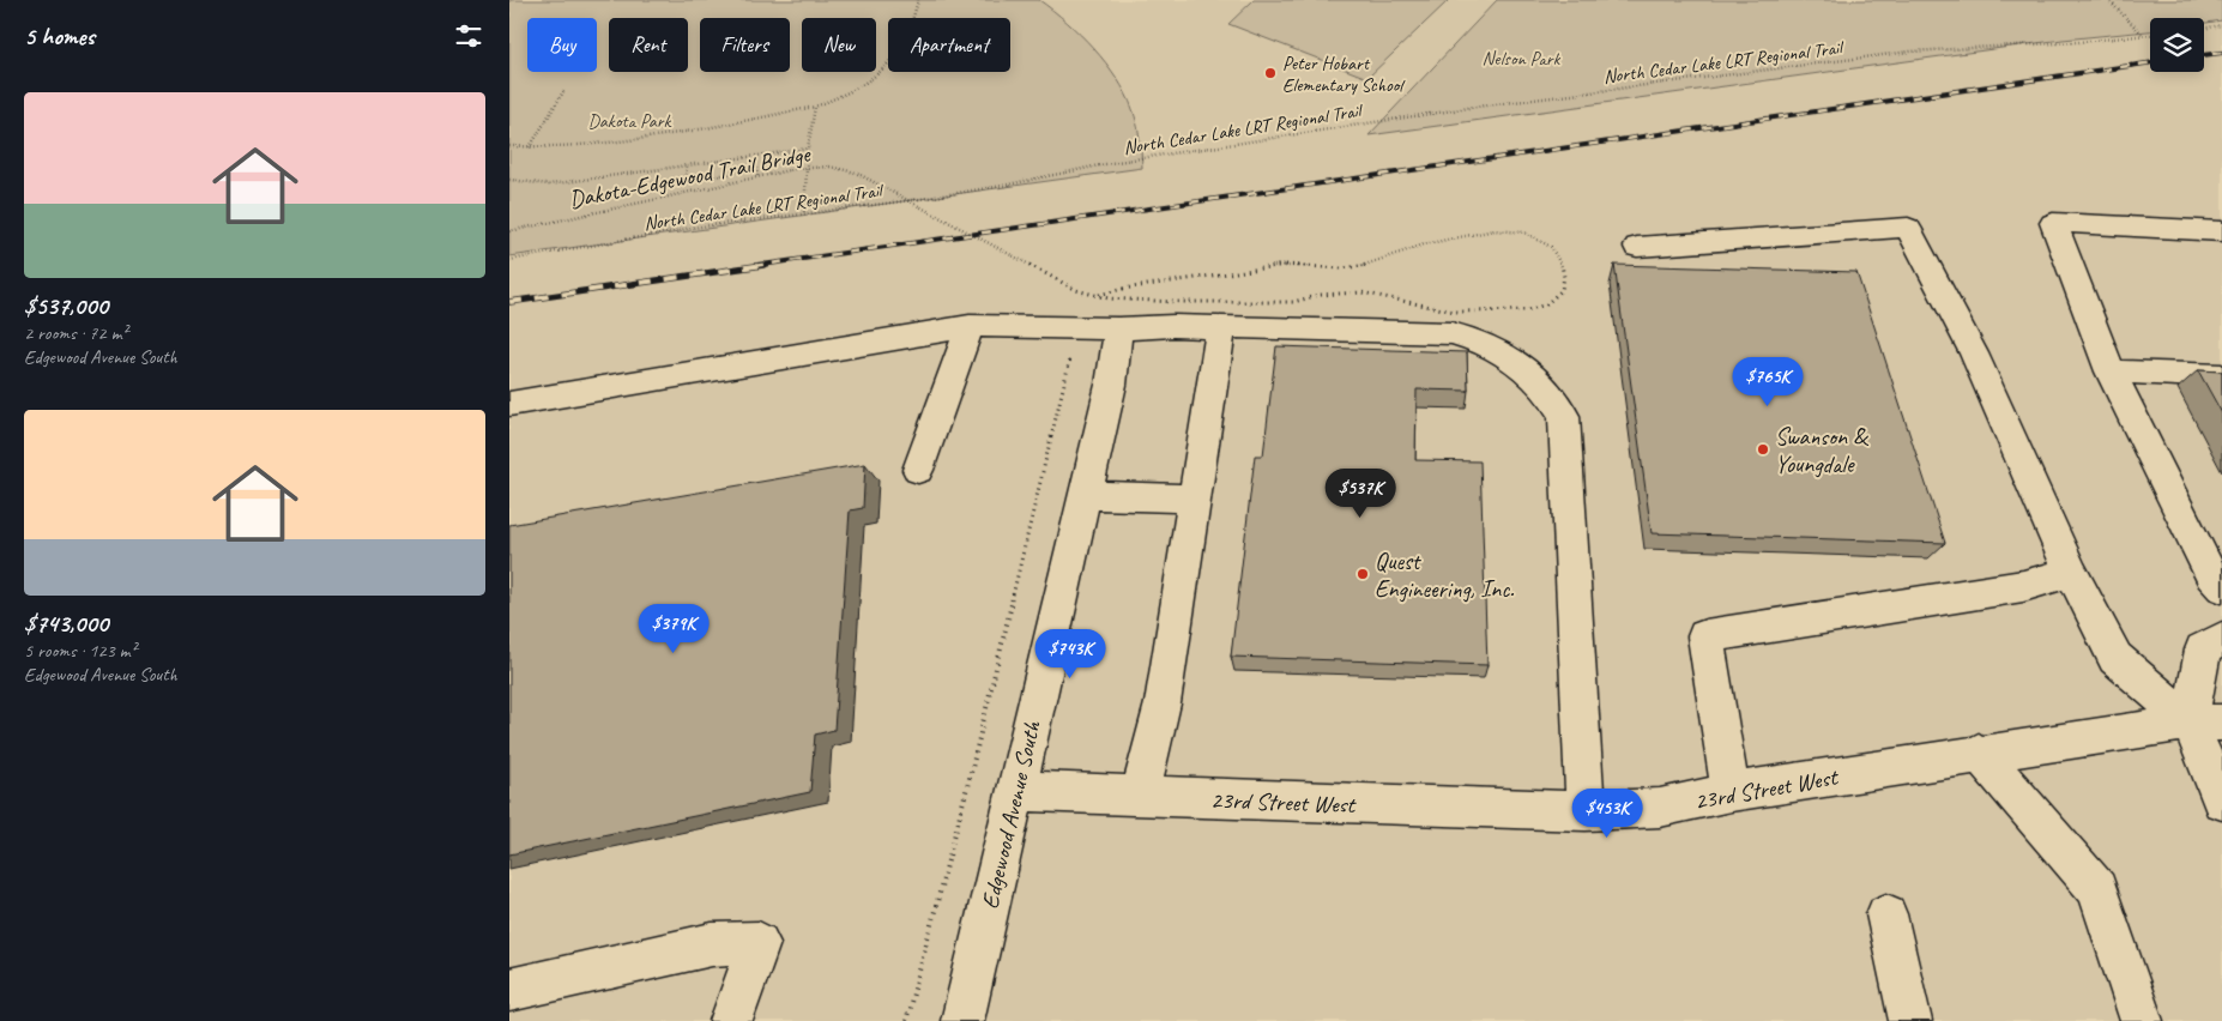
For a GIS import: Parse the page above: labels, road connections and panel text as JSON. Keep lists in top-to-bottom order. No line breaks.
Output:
{"streets":{"street":["23rd Street West","Edgewood Avenue South"],"path":["North Cedar Lake LRT Regional Trail","Dakota-Edgewood Trail Bridge"]},"crossings":[["23rd Street West","Edgewood Avenue South"]],"parks":["Nelson Park","Dakota Park"],"places":["Peter Hobart Elementary School","Swanson & Youngdale","Quest Engineering, Inc."],"page":{"heading":"5 homes","chip":["Buy","Rent","Filters","New","Apartment"],"list":[{"name":"$537,000","note":"2 rooms · 72 m² · Edgewood Avenue South"},{"name":"$743,000","note":"5 rooms · 123 m² · Edgewood Avenue South"}],"price":["$765K","$537K","$379K","$743K","$453K"]}}
